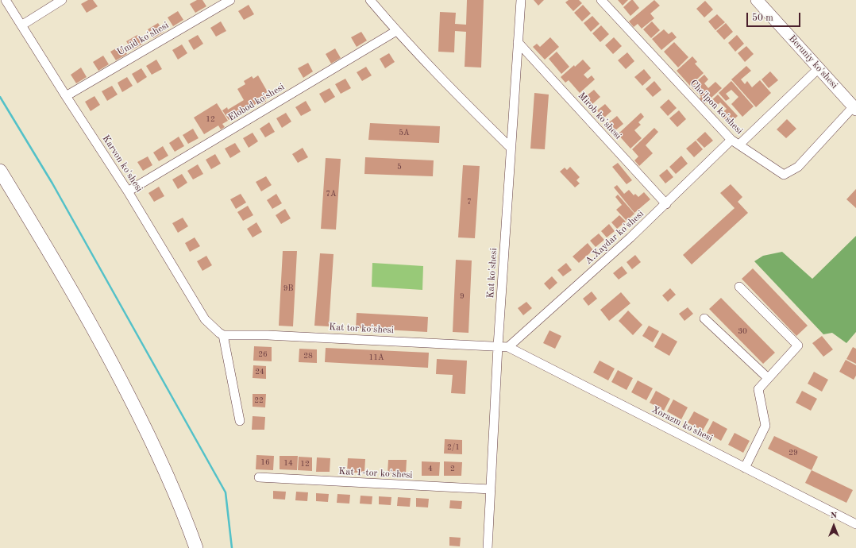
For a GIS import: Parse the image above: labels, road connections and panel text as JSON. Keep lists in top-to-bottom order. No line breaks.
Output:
{"streets":{"main road":["Beruniy ko'shesi"],"street":["Umid ko'shesi","Elobod ko'shesi","Cho'lpon ko'shesi","Mirob ko'shesi","Karvon ko'shesi","A.Xaydar ko'shesi","Kat ko'shesi","Kat tor ko'shesi","Xorazm ko'shesi","Kat 1-tor ko'shesi"]},"crossings":[["Umid ko'shesi","Karvon ko'shesi"],["Beruniy ko'shesi","Cho'lpon ko'shesi"],["Elobod ko'shesi","Karvon ko'shesi"],["Cho'lpon ko'shesi","A.Xaydar ko'shesi"],["Mirob ko'shesi","A.Xaydar ko'shesi"],["Mirob ko'shesi","Kat ko'shesi"],["Karvon ko'shesi","Kat tor ko'shesi"],["A.Xaydar ko'shesi","Xorazm ko'shesi"],["Kat ko'shesi","Kat tor ko'shesi"],["Kat ko'shesi","Xorazm ko'shesi"],["Kat ko'shesi","Kat 1-tor ko'shesi"],["Kat tor ko'shesi","Xorazm ko'shesi"]],"house_numbers":["12","5A","5","7A","7","9B","9","30","26","28","11A","24","22","2/1","29","16","14","12","4","2"],"scale_bar":"50 m","north":"top"}
